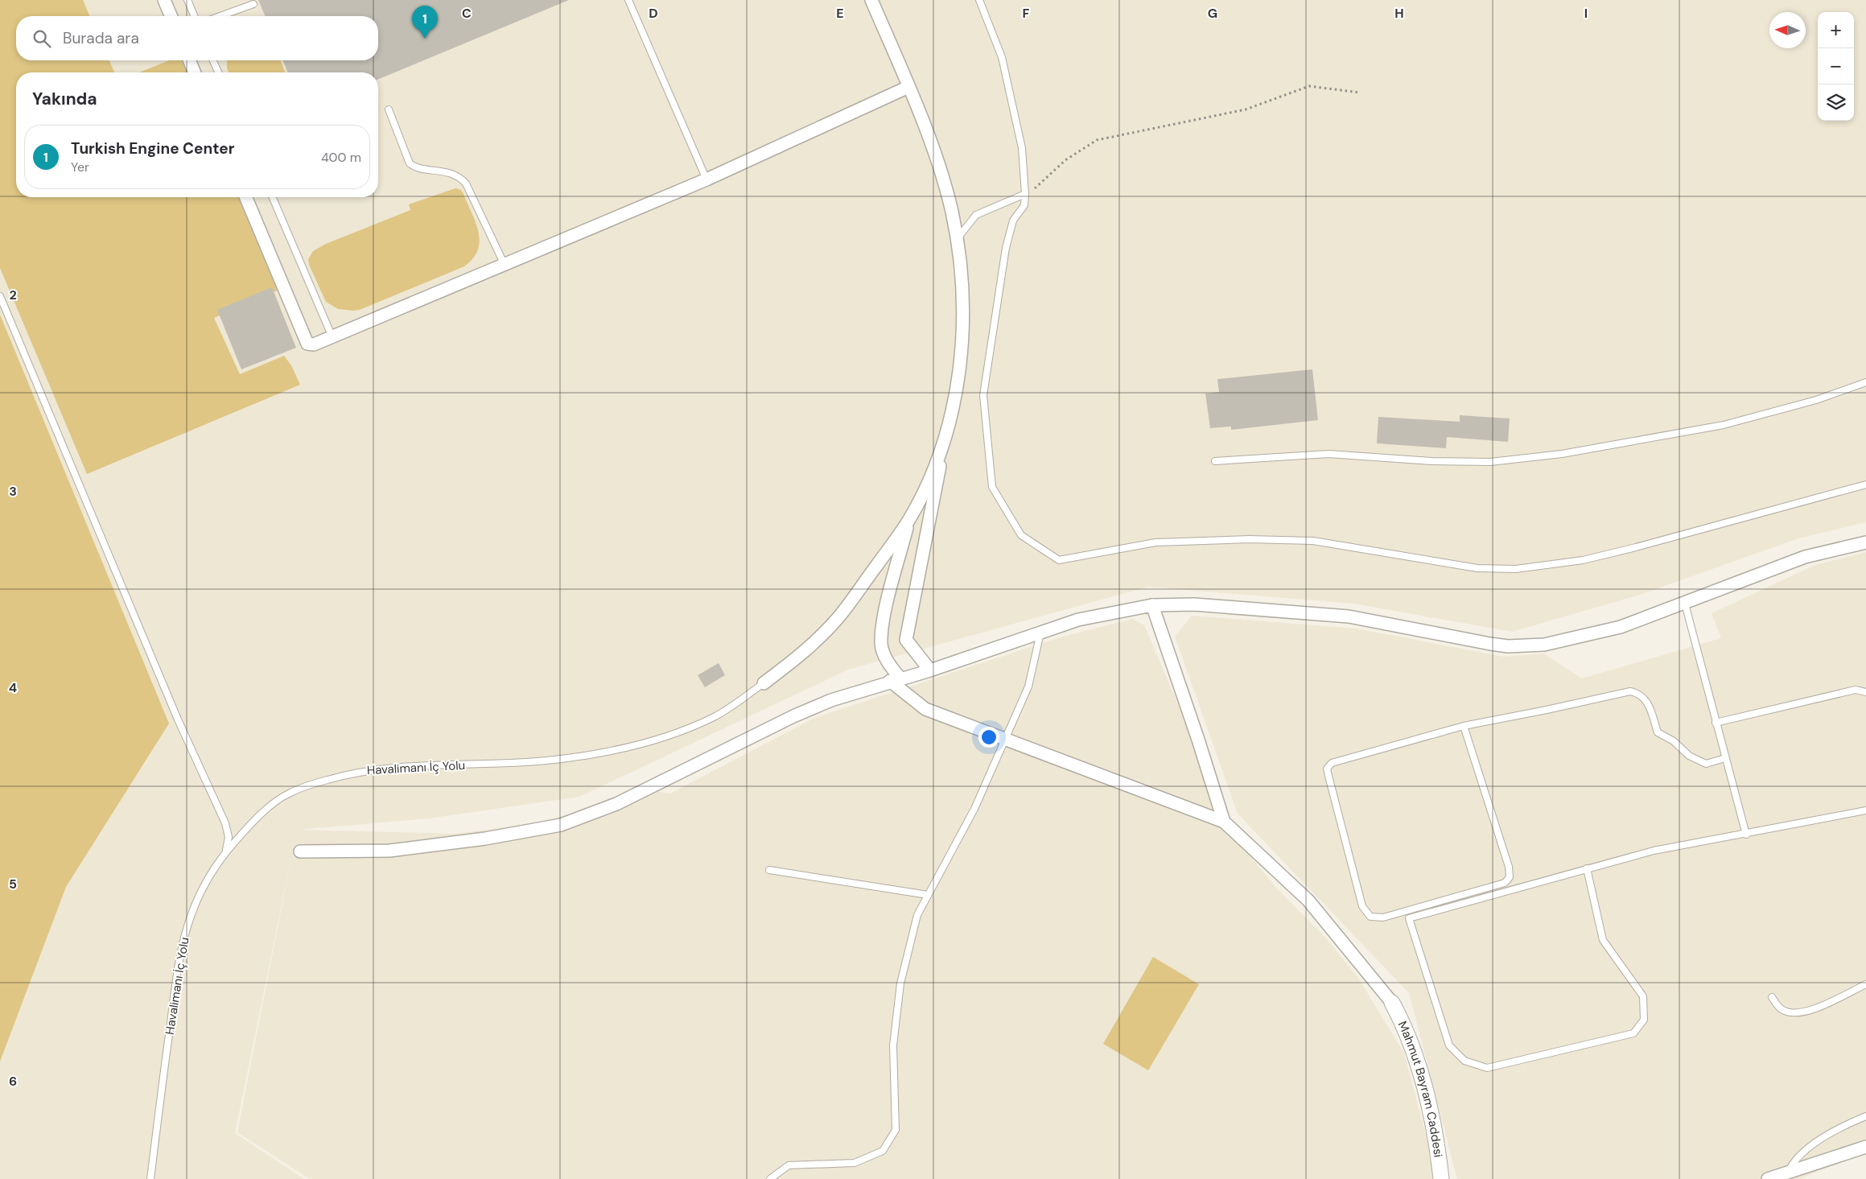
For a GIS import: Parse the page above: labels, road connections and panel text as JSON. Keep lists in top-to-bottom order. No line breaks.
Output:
{"streets":{"street":["Mahmut Bayram Caddesi"],"lane":["Havalimanı İç Yolu"]},"north":"left","page":{"pins":"1","map_buttons":["+","−"],"search":"Burada ara","heading":"Yakında","list":[{"mark":"1","name":"Turkish Engine Center","note":"Yer","value":"400 m"}]},"grid":{"columns":["C","D","E","F","G","H","I"],"rows":["2","3","4","5","6"]}}
